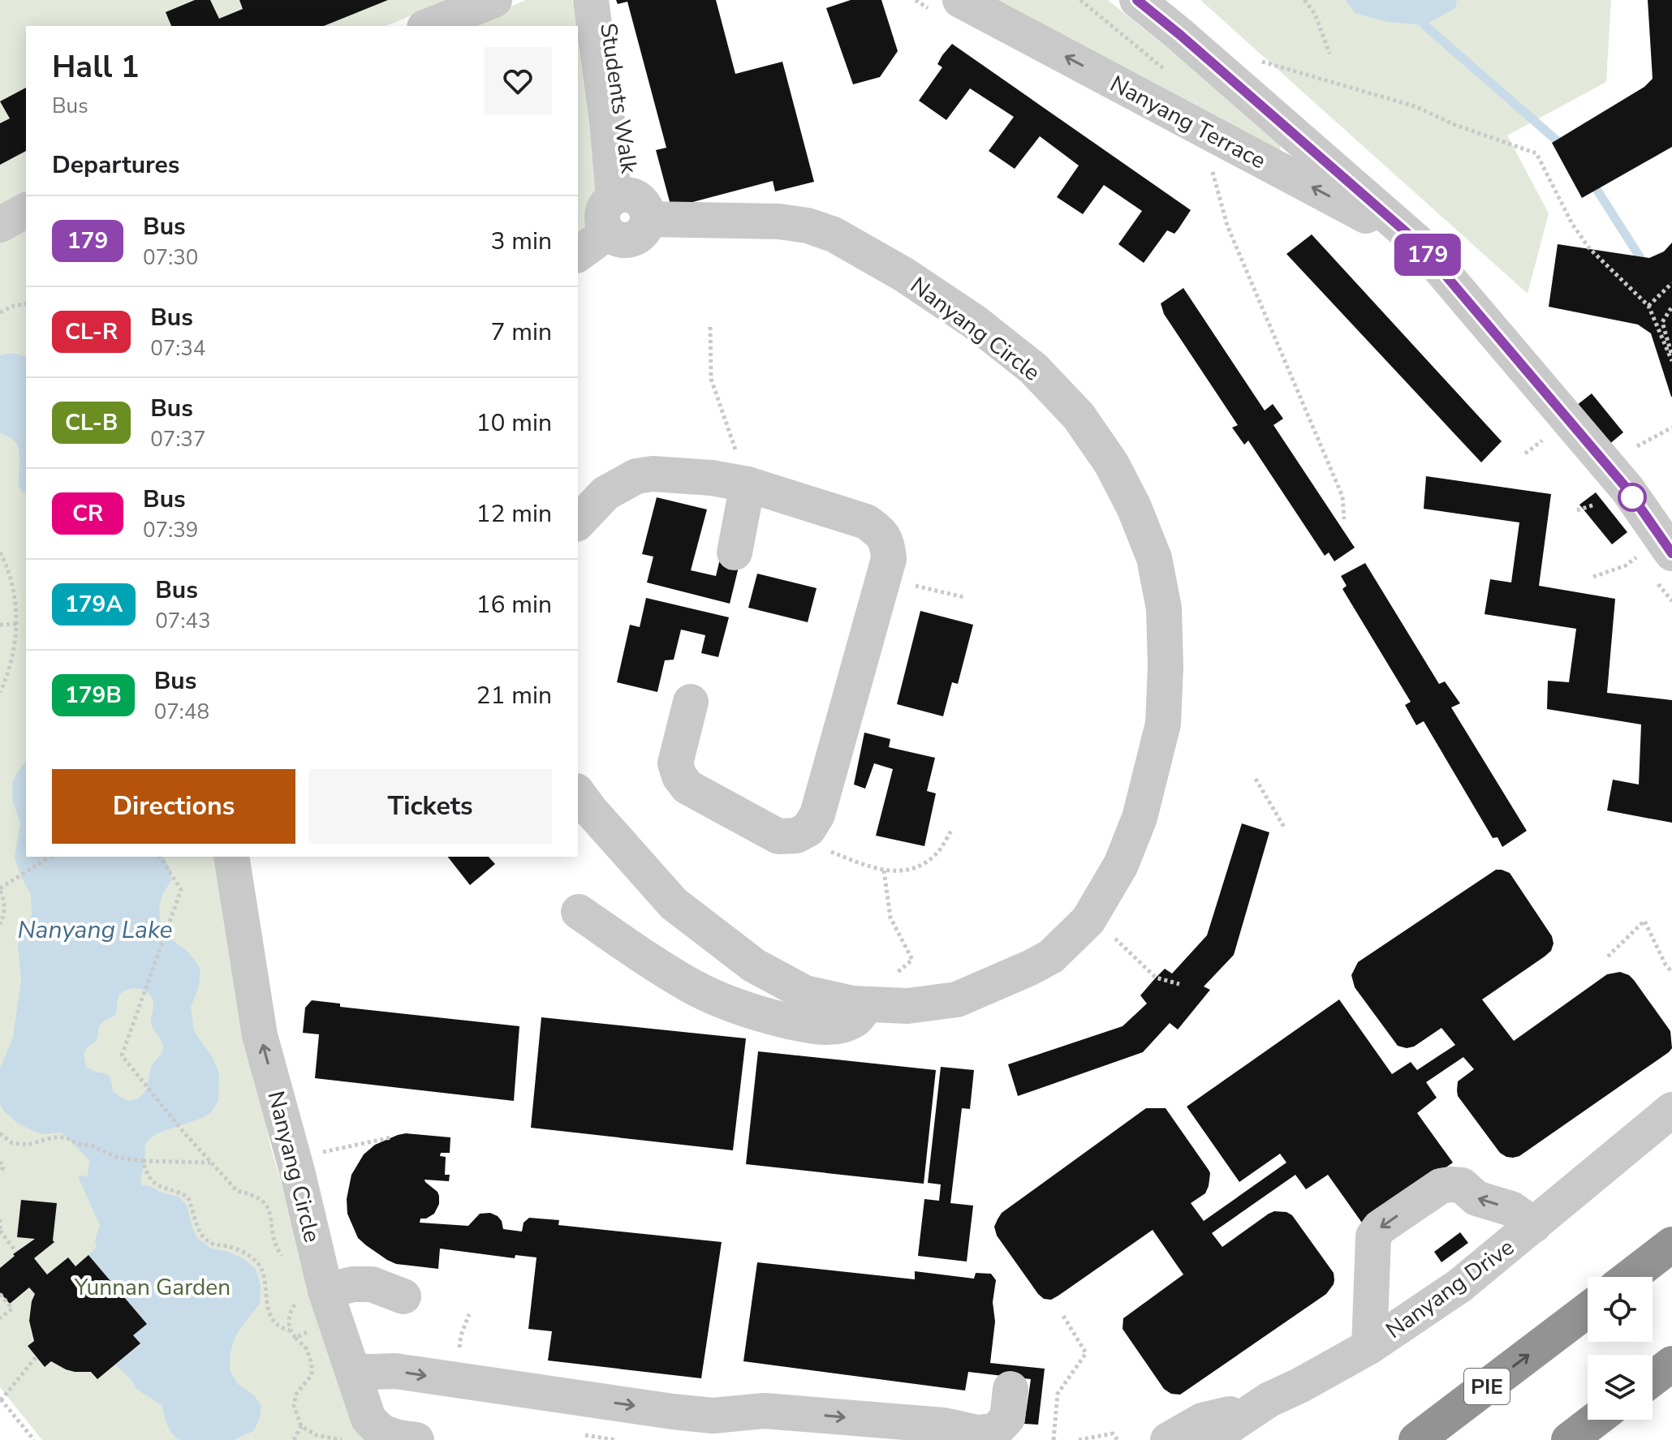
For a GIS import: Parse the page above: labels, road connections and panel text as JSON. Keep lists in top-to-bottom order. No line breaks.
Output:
{"streets":{"highway":["PIE"],"street":["Students Walk","Nanyang Terrace","Nanyang Circle","Nanyang Drive"]},"crossings":[["Students Walk","Nanyang Circle"]],"water":["Nanyang Lake"],"parks":["Yunnan Garden"],"lines":["bus line 179"],"page":{"on_map":"179","heading":[["Hall 1","Bus"],"Departures"],"list":[{"mark":"179","name":"Bus","note":"07:30","value":"3 min"},{"mark":"CL-R","name":"Bus","note":"07:34","value":"7 min"},{"mark":"CL-B","name":"Bus","note":"07:37","value":"10 min"},{"mark":"CR","name":"Bus","note":"07:39","value":"12 min"},{"mark":"179A","name":"Bus","note":"07:43","value":"16 min"},{"mark":"179B","name":"Bus","note":"07:48","value":"21 min"}],"buttons":["Directions","Tickets"]}}
